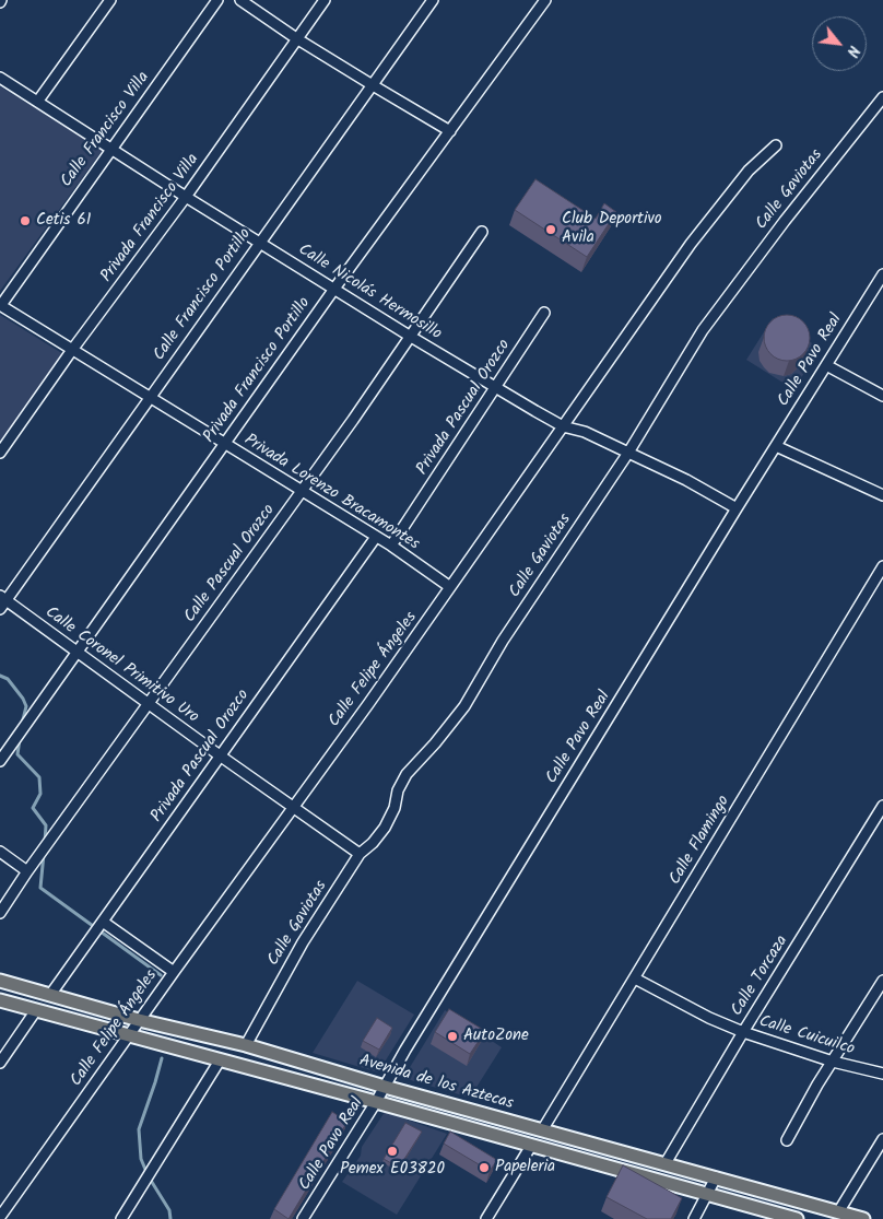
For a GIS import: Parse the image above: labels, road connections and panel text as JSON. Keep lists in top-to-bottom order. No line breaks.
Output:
{"streets":{"main road":["Avenida de los Aztecas"],"street":["Calle Francisco Villa","Calle Gaviotas","Privada Francisco Villa","Calle Nicolás Hermosillo","Calle Francisco Portillo","Calle Pavo Real","Privada Francisco Portillo","Privada Pascual Orozco","Privada Lorenzo Bracamontes","Calle Pascual Orozco","Calle Coronel Primitivo Uro","Calle Felipe Ángeles","Calle Flamingo","Calle Torcaza","Calle Cuicuilco"]},"crossings":[["Calle Francisco Villa","Calle Nicolás Hermosillo"],["Calle Francisco Villa","Privada Lorenzo Bracamontes"],["Calle Gaviotas","Calle Nicolás Hermosillo"],["Calle Gaviotas","Calle Coronel Primitivo Uro"],["Calle Gaviotas","Avenida de los Aztecas"],["Privada Francisco Villa","Calle Nicolás Hermosillo"],["Privada Francisco Villa","Privada Lorenzo Bracamontes"],["Calle Nicolás Hermosillo","Calle Francisco Portillo"],["Calle Nicolás Hermosillo","Calle Pavo Real"],["Calle Nicolás Hermosillo","Privada Francisco Portillo"],["Calle Nicolás Hermosillo","Privada Pascual Orozco"],["Calle Nicolás Hermosillo","Calle Pascual Orozco"],["Calle Nicolás Hermosillo","Calle Felipe Ángeles"],["Calle Francisco Portillo","Privada Lorenzo Bracamontes"],["Calle Francisco Portillo","Calle Coronel Primitivo Uro"],["Calle Pavo Real","Avenida de los Aztecas"],["Privada Francisco Portillo","Privada Lorenzo Bracamontes"],["Privada Francisco Portillo","Calle Coronel Primitivo Uro"],["Privada Pascual Orozco","Privada Lorenzo Bracamontes"],["Privada Pascual Orozco","Calle Coronel Primitivo Uro"],["Privada Pascual Orozco","Avenida de los Aztecas"],["Privada Lorenzo Bracamontes","Calle Pascual Orozco"],["Privada Lorenzo Bracamontes","Calle Felipe Ángeles"],["Calle Pascual Orozco","Calle Coronel Primitivo Uro"],["Calle Coronel Primitivo Uro","Calle Felipe Ángeles"],["Calle Felipe Ángeles","Avenida de los Aztecas"],["Calle Flamingo","Calle Cuicuilco"],["Calle Flamingo","Avenida de los Aztecas"],["Calle Torcaza","Calle Cuicuilco"],["Calle Torcaza","Avenida de los Aztecas"]],"places":["Cetis 61","Club Deportivo Avila","AutoZone","Pemex E03820","Papeleria"],"north":"bottom right"}
